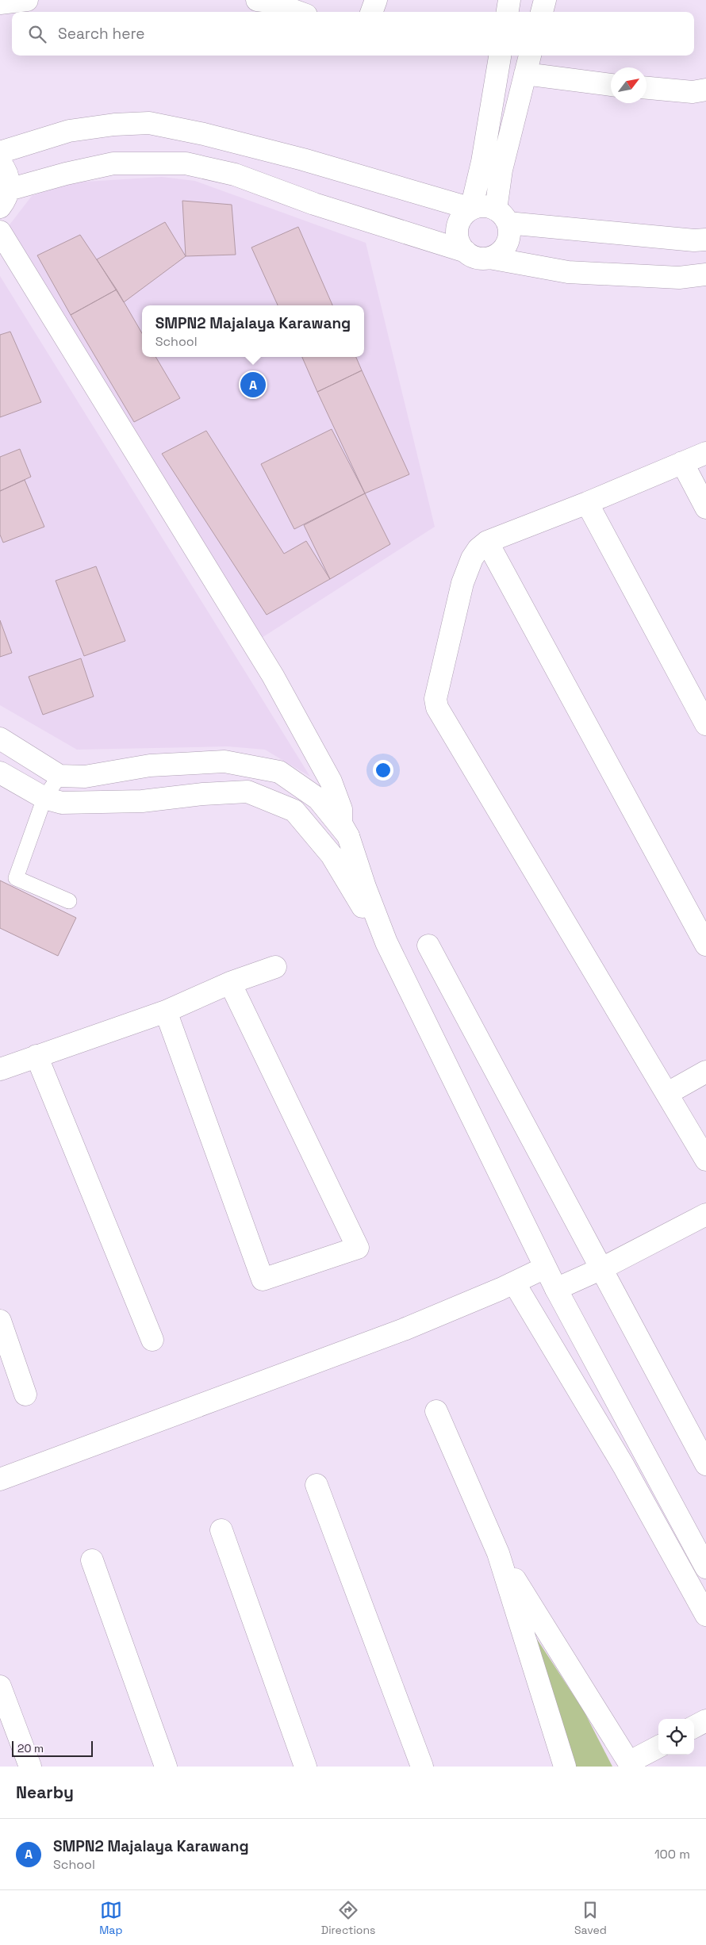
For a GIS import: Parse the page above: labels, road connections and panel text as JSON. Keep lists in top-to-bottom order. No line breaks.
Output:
{"scale_bar":"20 m","north":"top right","page":{"search":"Search here","popup":["SMPN2 Majalaya Karawang","School"],"pins":"A","scale":"20 m","heading":"Nearby","list":[{"mark":"A","name":"SMPN2 Majalaya Karawang","note":"School","value":"100 m"}],"nav":["Map","Directions","Saved"]}}
